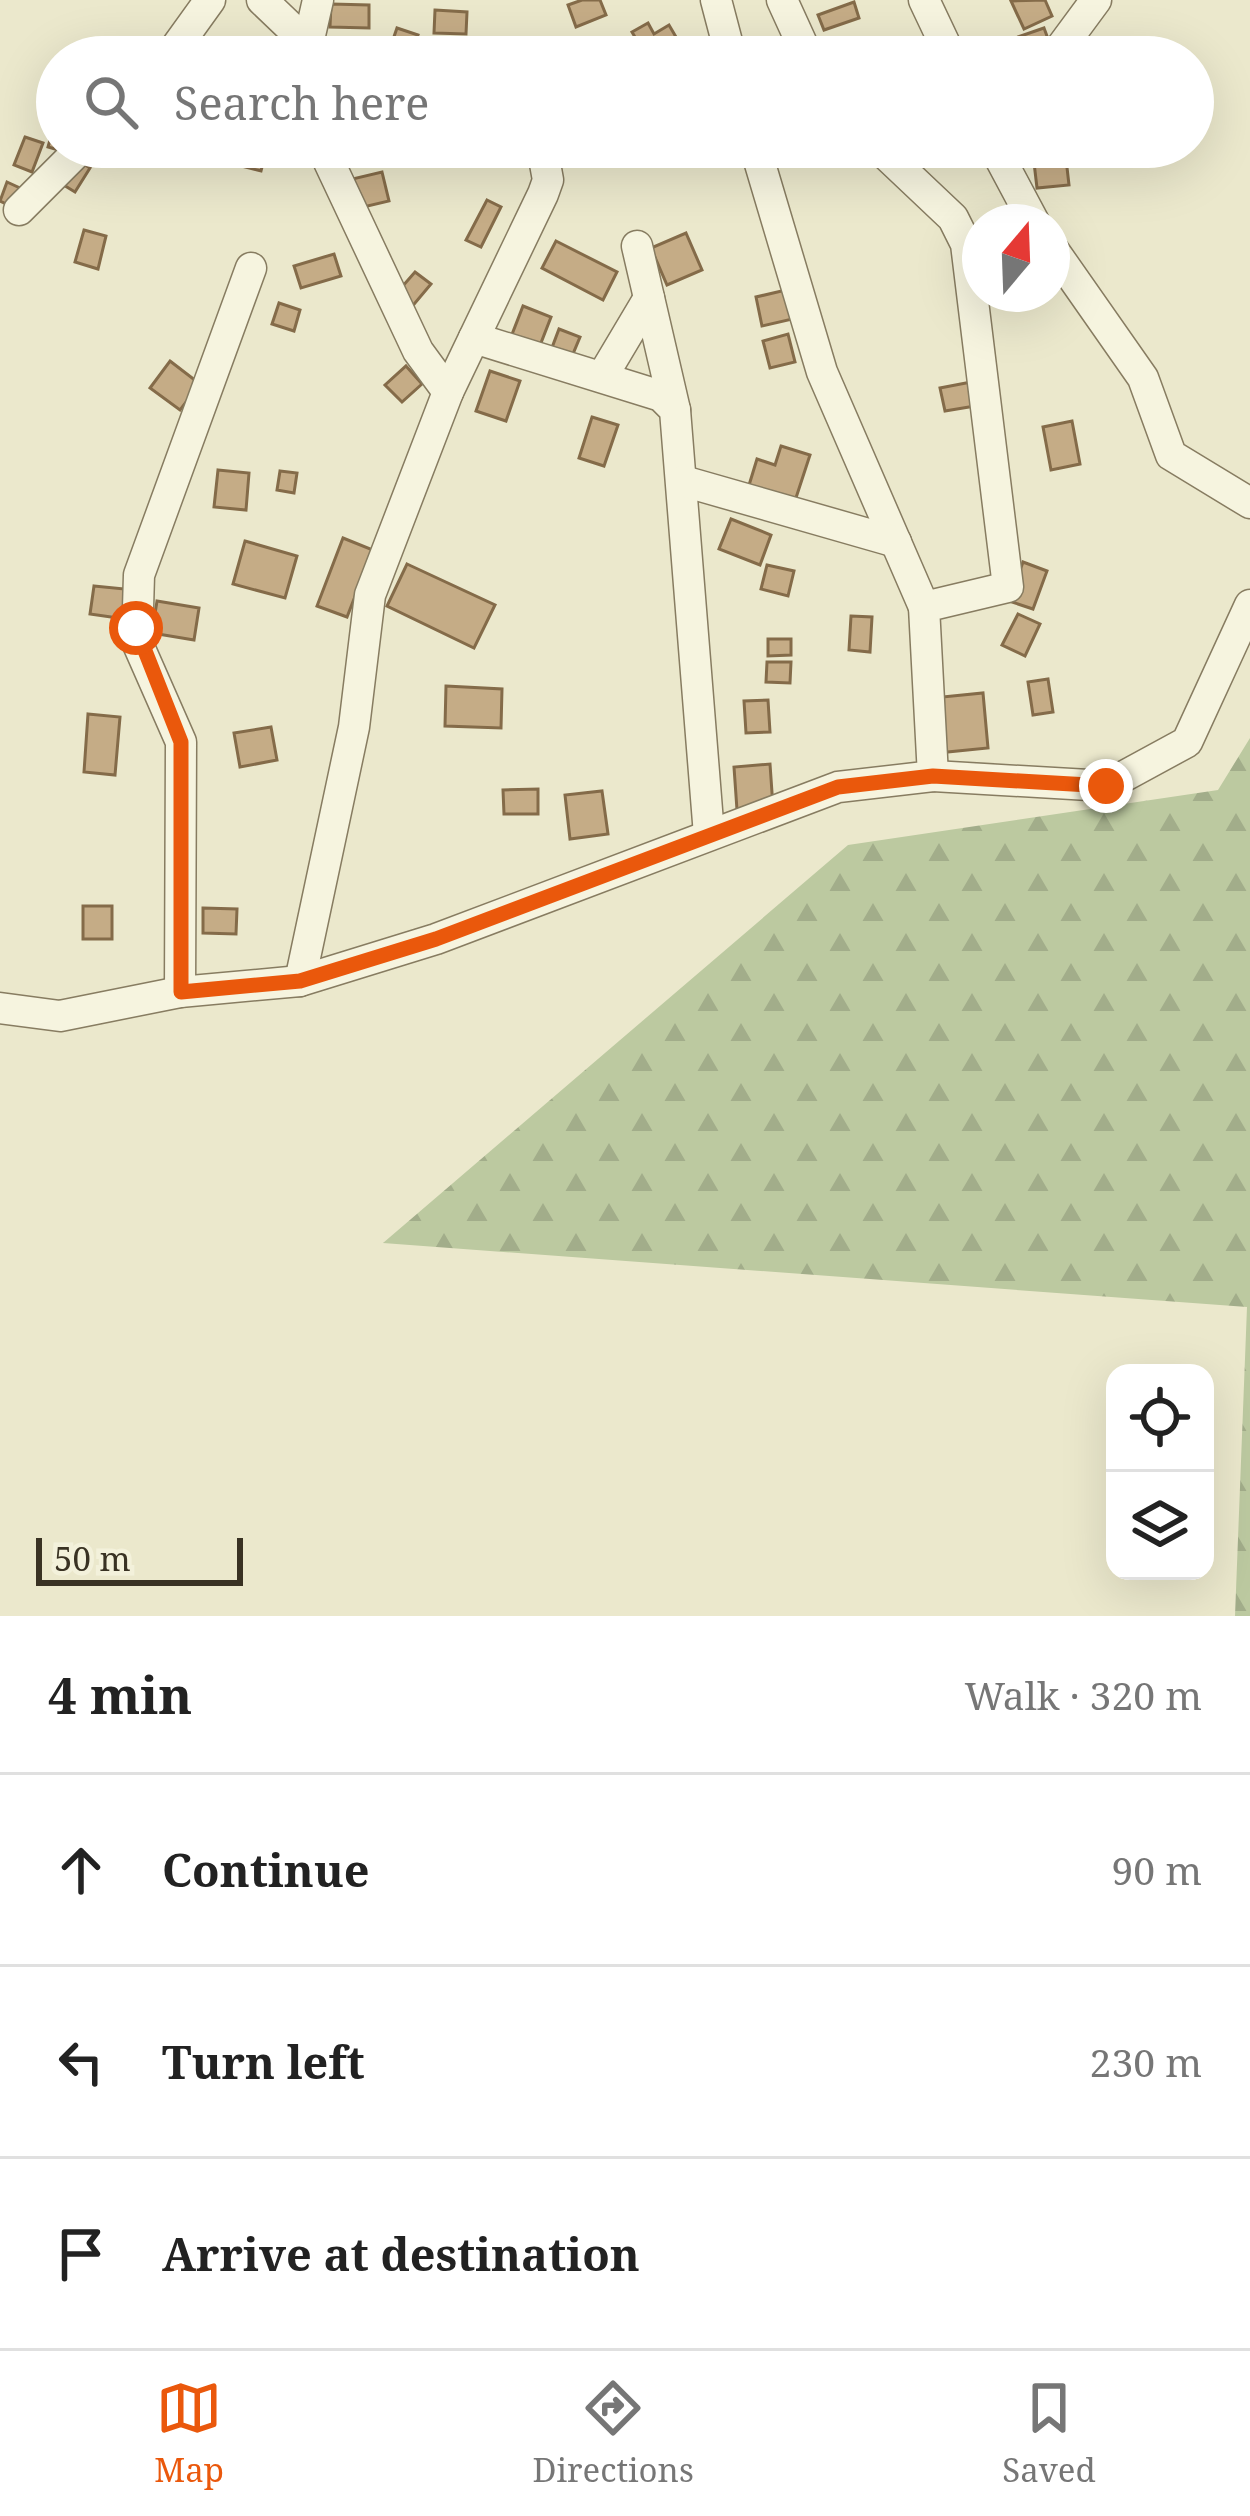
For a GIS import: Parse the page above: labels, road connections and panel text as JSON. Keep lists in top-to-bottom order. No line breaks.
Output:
{"scale_bar":"50 m","north":"top","page":{"search":"Search here","scale":"50 m","heading":["4 min","Walk · 320 m"],"list":[["Continue","90 m"],["Turn left","230 m"],"Arrive at destination"],"nav":["Map","Directions","Saved"]}}
